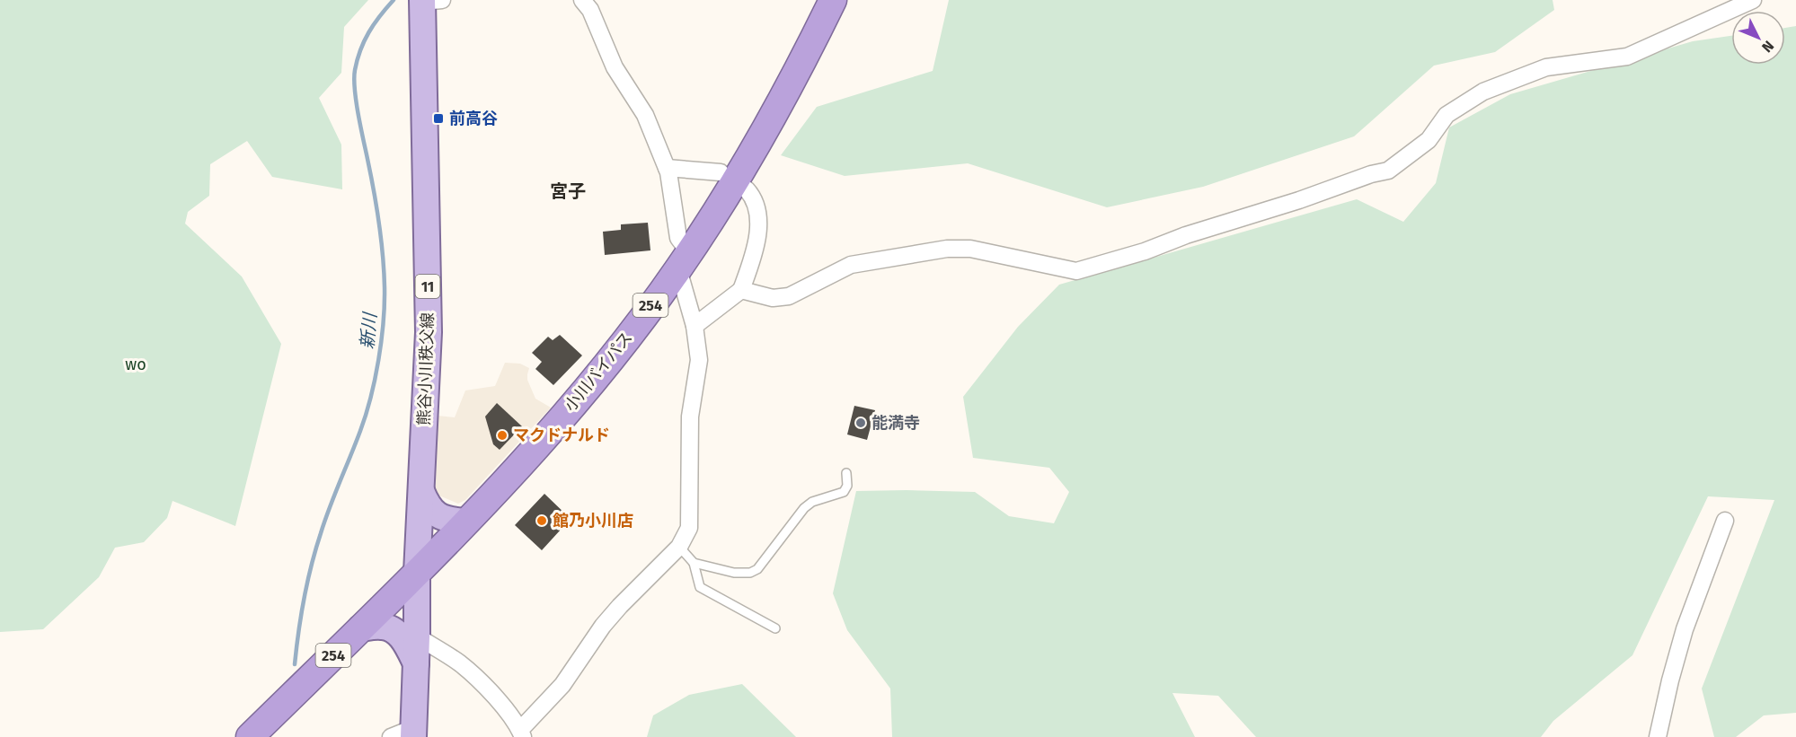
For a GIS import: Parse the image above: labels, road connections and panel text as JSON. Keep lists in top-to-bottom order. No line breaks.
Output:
{"streets":{"highway":["254","小川バイパス"],"main road":["11","熊谷小川秩父線"]},"crossings":[["熊谷小川秩父線","小川バイパス"]],"districts":["宮子"],"water":["新川"],"parks":["wo"],"places":{"transit":["前高谷"],"other":["能満寺","マクドナルド","館乃小川店"]},"north":"bottom right"}
